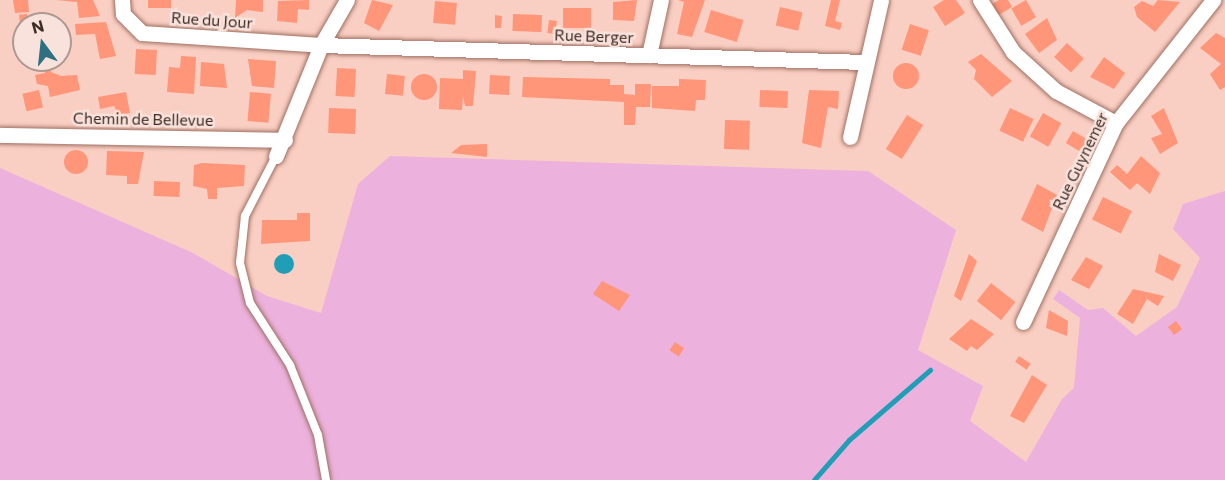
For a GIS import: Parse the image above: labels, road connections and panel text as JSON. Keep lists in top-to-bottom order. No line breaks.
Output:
{"streets":{"street":["Rue du Jour","Rue Berger","Chemin de Bellevue","Rue Guynemer"]},"crossings":[["Rue du Jour","Rue Berger"]],"north":"top"}
